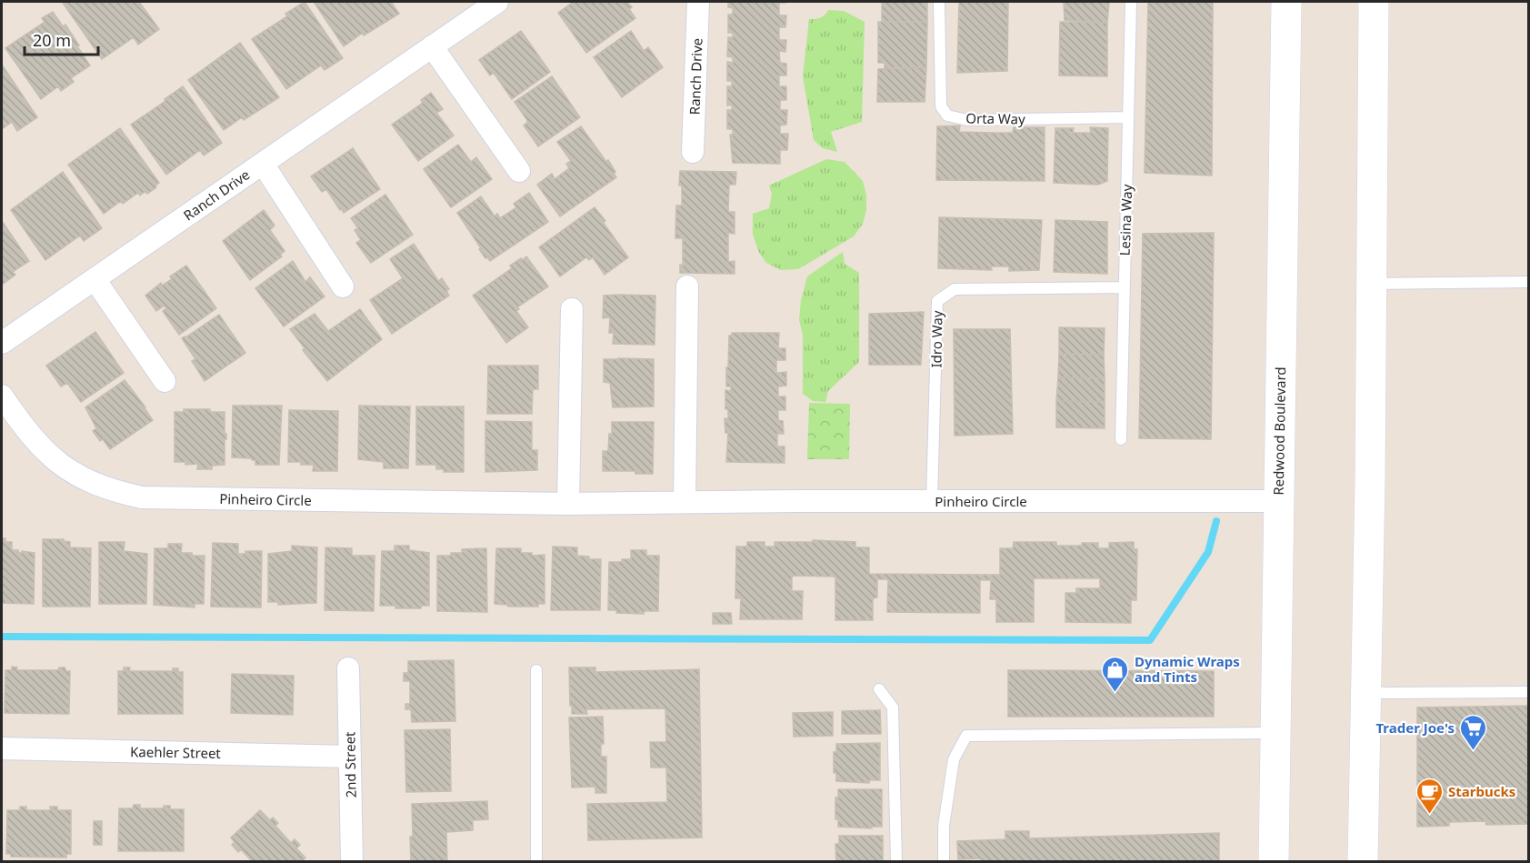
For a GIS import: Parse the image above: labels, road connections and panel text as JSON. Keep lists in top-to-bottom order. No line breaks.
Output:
{"streets":{"main road":["Redwood Boulevard"],"street":["Ranch Drive","Pinheiro Circle","Kaehler Street","2nd Street"],"lane":["Orta Way","Lesina Way","Idro Way"]},"crossings":[["Orta Way","Lesina Way"],["Lesina Way","Idro Way"],["Idro Way","Pinheiro Circle"],["Redwood Boulevard","Pinheiro Circle"],["Kaehler Street","2nd Street"]],"places":{"shop":["Dynamic Wraps and Tints"],"supermarket":["Trader Joe's"],"cafe":["Starbucks"]},"scale_bar":"20 m"}
